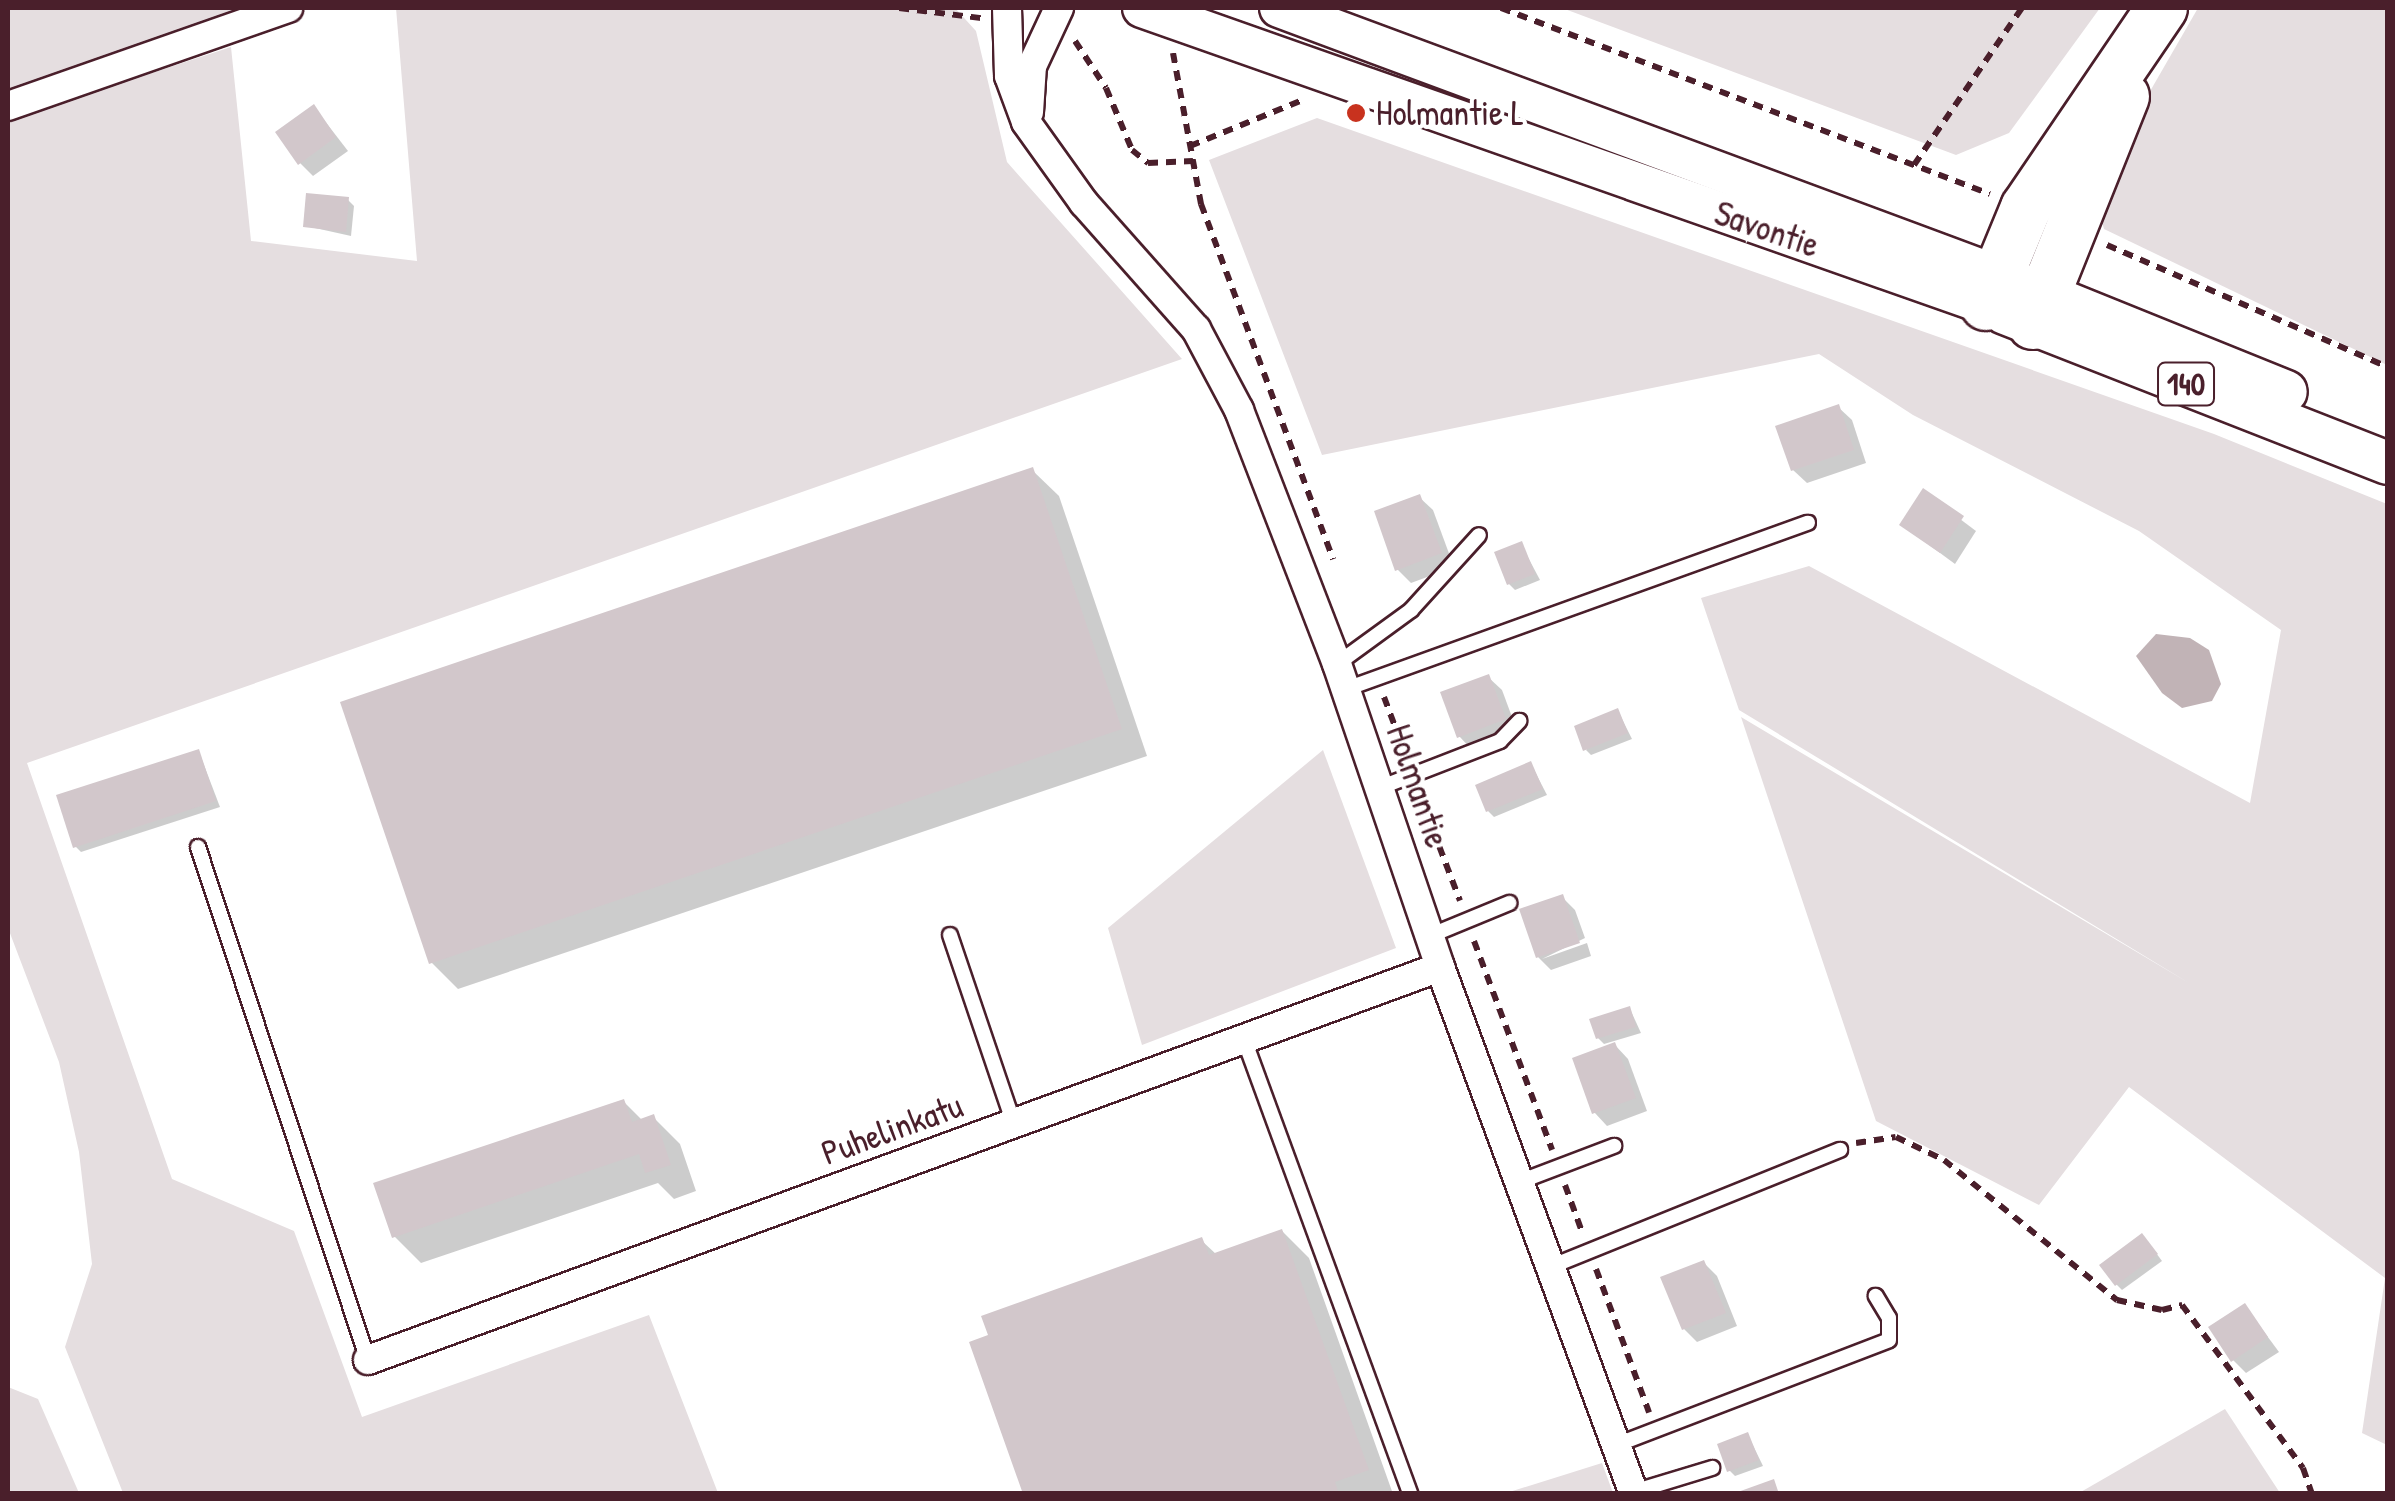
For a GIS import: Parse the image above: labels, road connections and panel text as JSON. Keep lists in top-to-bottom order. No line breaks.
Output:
{"streets":{"main road":["Savontie","140"],"street":["Holmantie","Puhelinkatu"]},"crossings":[["Holmantie","Puhelinkatu"]],"places":["Holmantie L"]}
